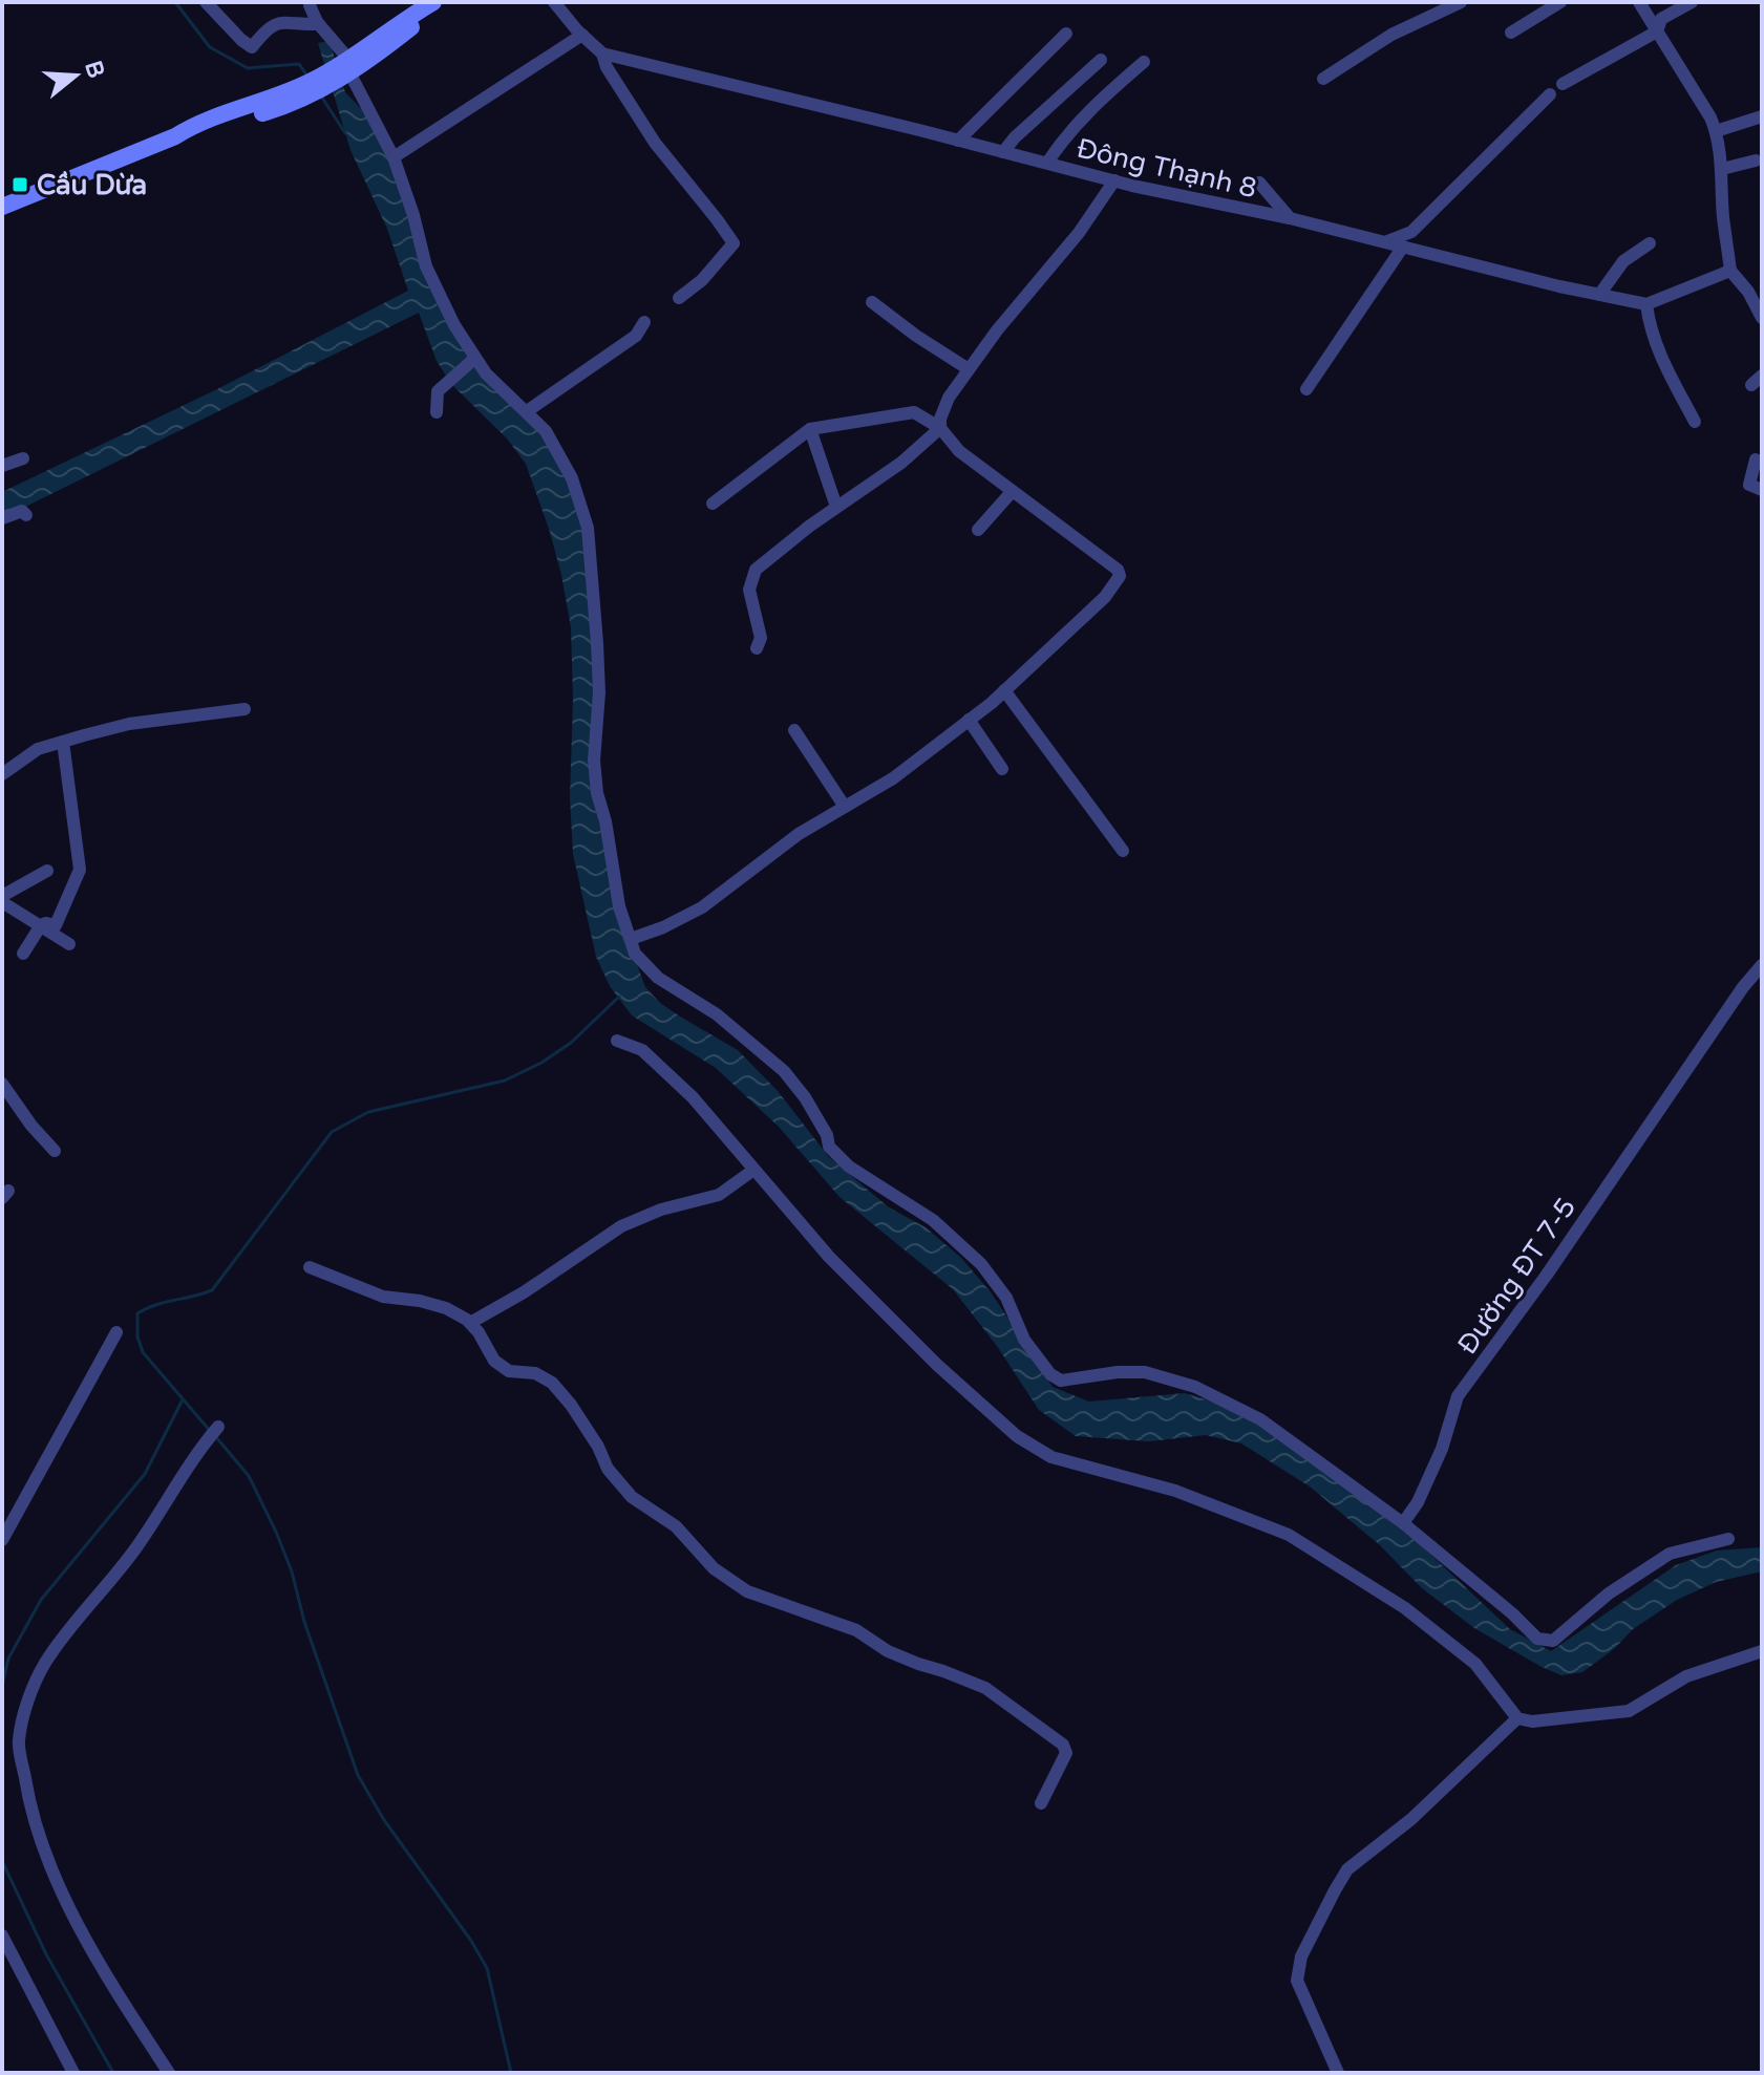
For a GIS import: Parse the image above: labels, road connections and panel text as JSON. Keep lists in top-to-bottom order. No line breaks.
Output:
{"streets":{"street":["Đông Thạnh 8","Đường ĐT 7-5"]},"places":{"transit":["Cầu Dừa"]},"north":"right"}
